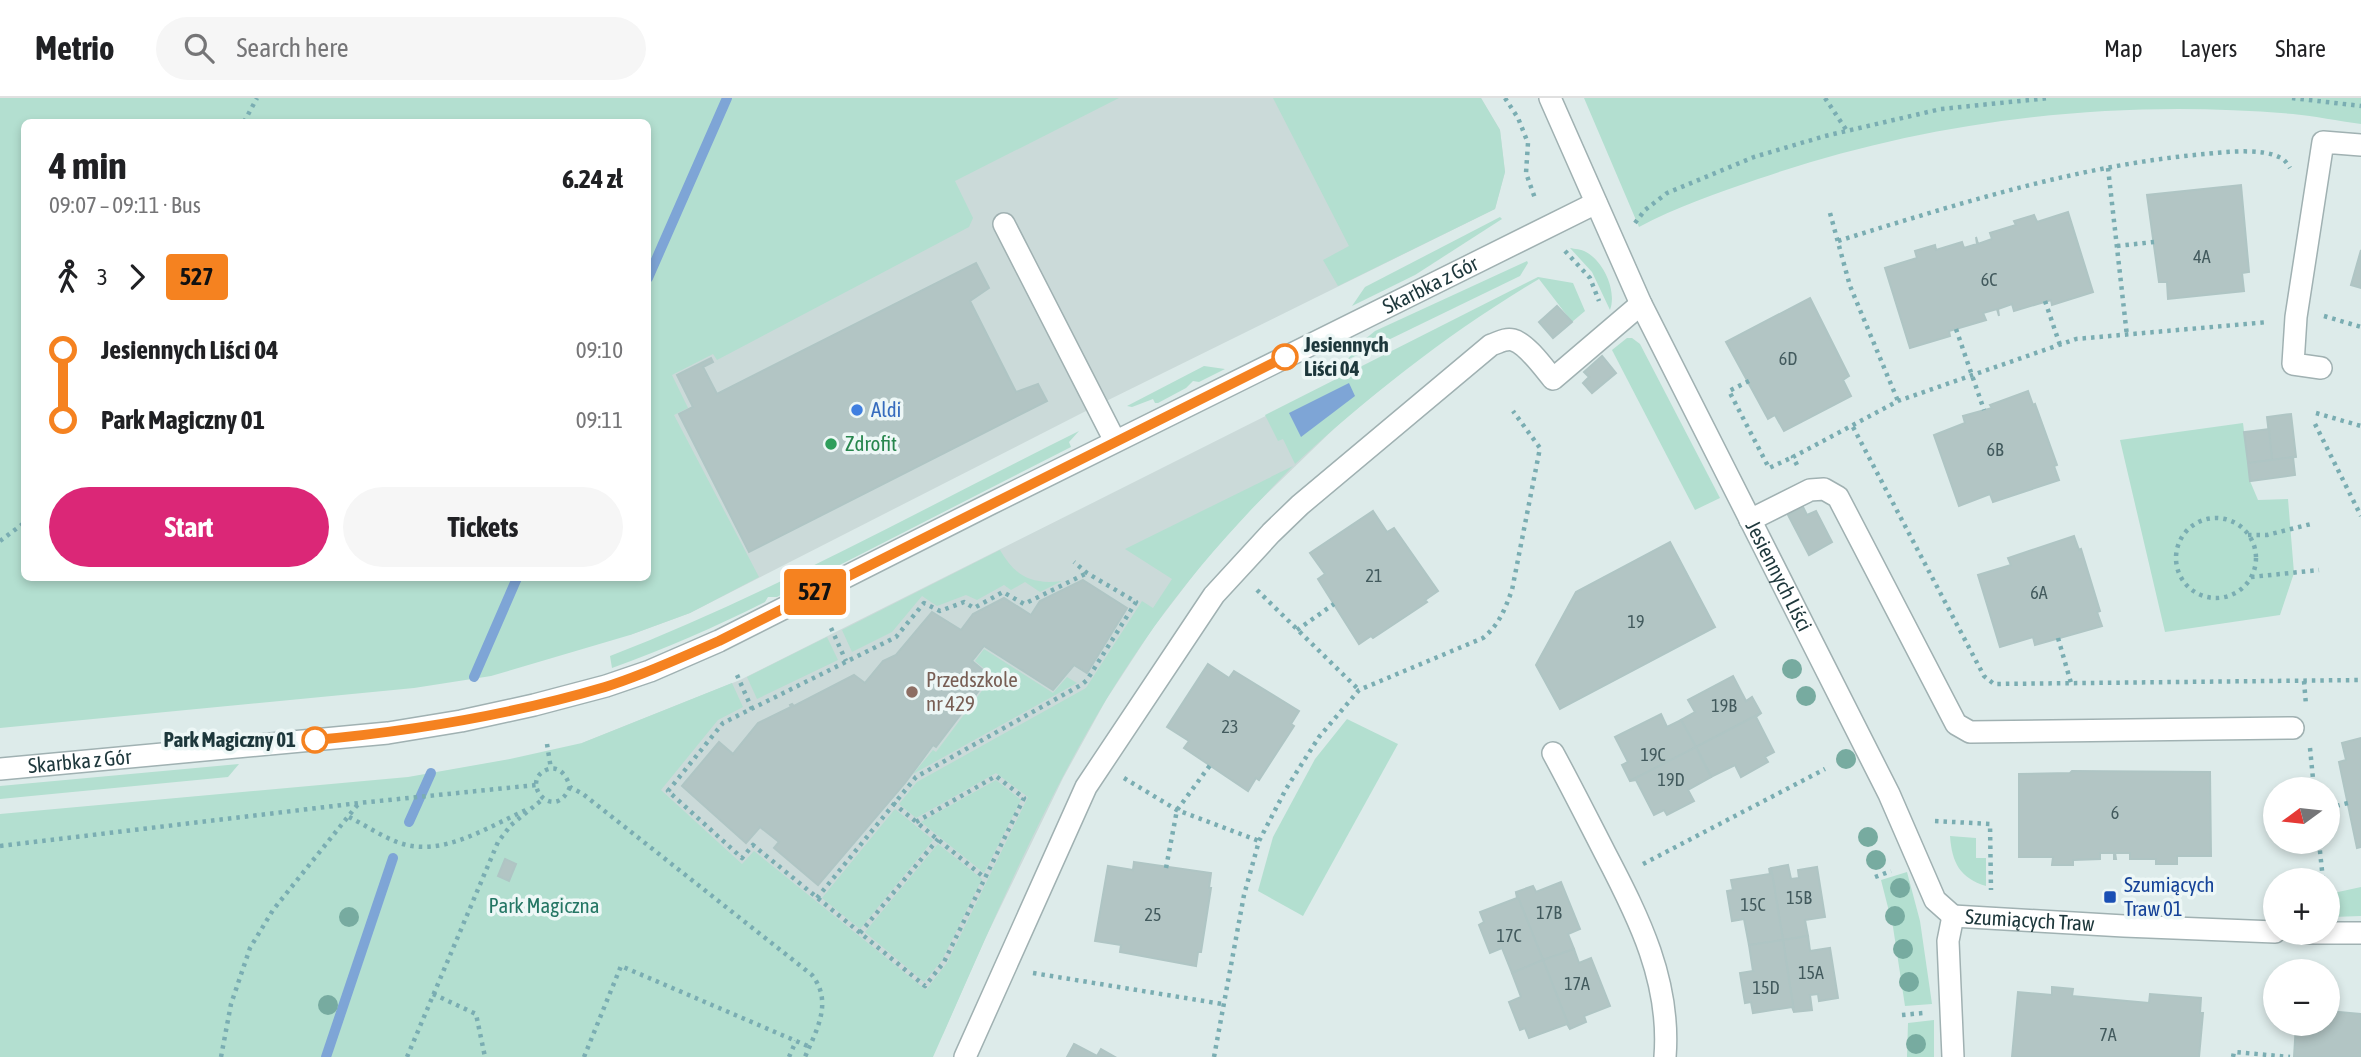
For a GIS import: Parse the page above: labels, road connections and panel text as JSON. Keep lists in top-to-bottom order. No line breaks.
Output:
{"streets":{"street":["Skarbka z Gór","Jesiennych Liści","Szumiących Traw"]},"crossings":[["Skarbka z Gór","Jesiennych Liści"],["Jesiennych Liści","Szumiących Traw"]],"parks":["Park Magiczna"],"places":{"other":["Jesiennych Liści 04","Aldi","Zdrofit","Przedszkole nr 429","Park Magiczny 01"],"transit":["Szumiących Traw 01"]},"lines":["bus line 527"],"house_numbers":["4A","6C","6D","6B","21","6A","19","19B","23","19C","19D","6","15B","15C","17B","25","17C","15A","17A","15D","7A"],"north":"left","page":{"header":"Metrio","search":"Search here","nav":["Map","Layers","Share"],"on_map":"527","heading":["4 min","09:07 – 09:11 · Bus","6.24 zł"],"legs":["3","527"],"list":[{"name":"Jesiennych Liści 04","value":"09:10"},{"name":"Park Magiczny 01","value":"09:11"}],"buttons":["Start","Tickets"],"map_buttons":["+","−"]}}
